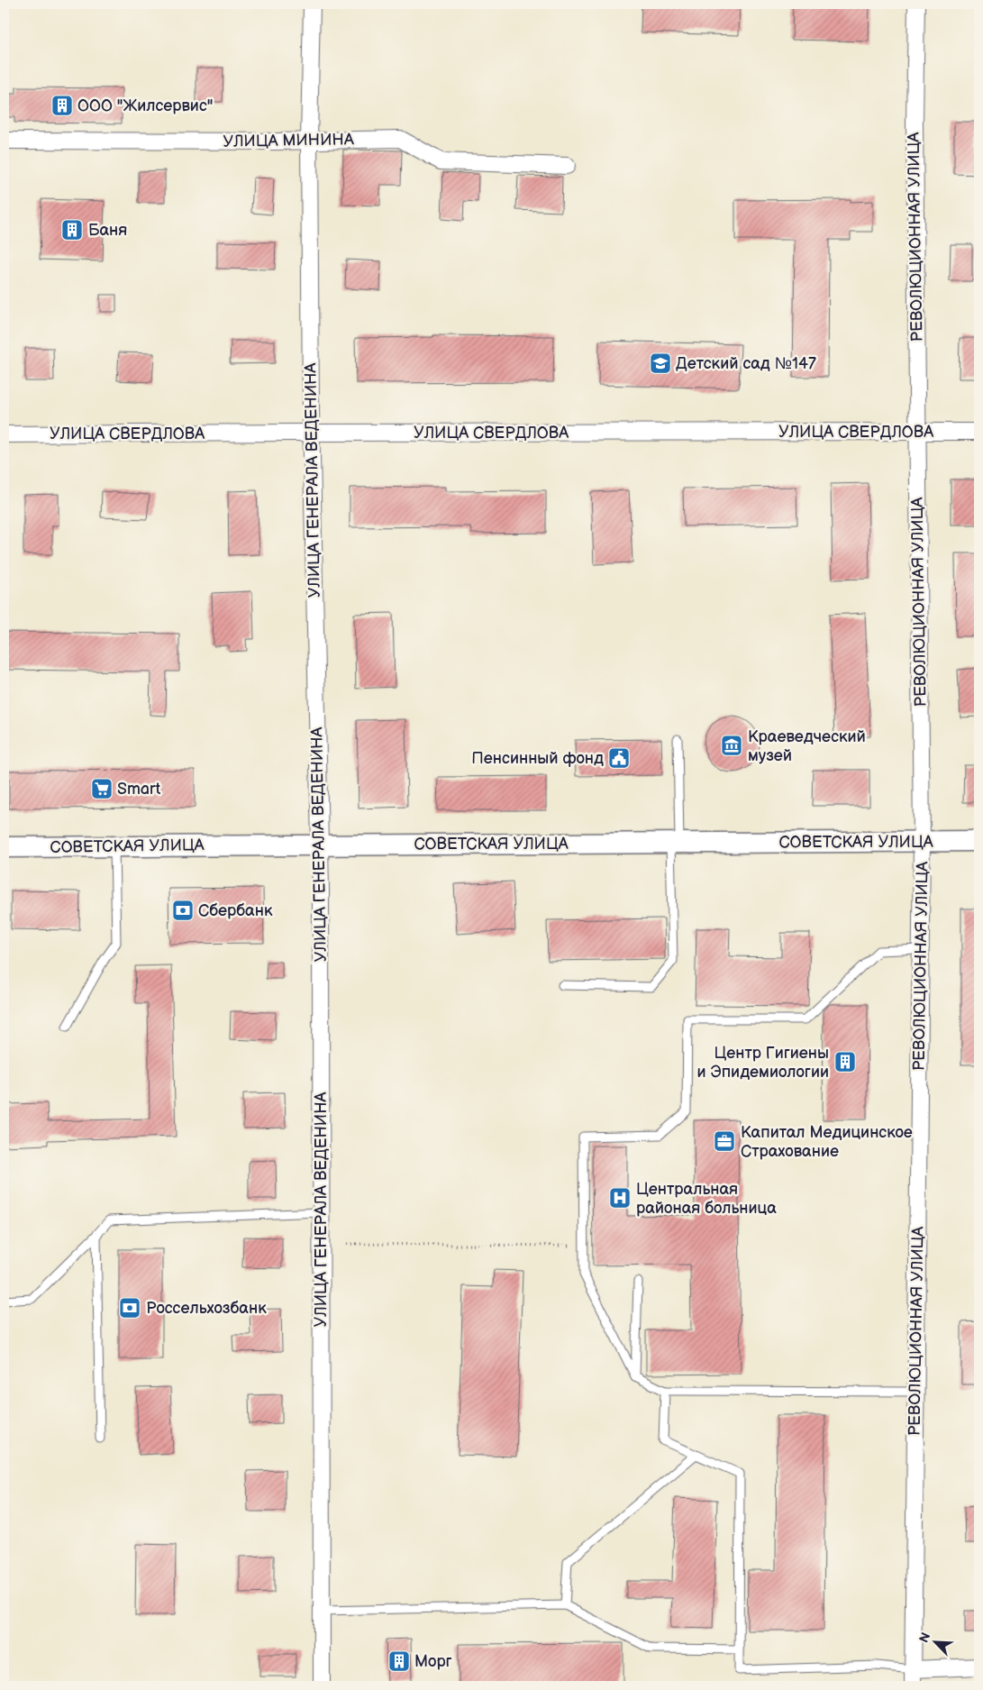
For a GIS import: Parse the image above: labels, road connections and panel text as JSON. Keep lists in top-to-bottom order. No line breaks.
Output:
{"streets":{"street":["УЛИЦА МИНИНА","РЕВОЛЮЦИОННАЯ УЛИЦА","УЛИЦА СВЕРДЛОВА","УЛИЦА ГЕНЕРАЛА ВЕДЕНИНА","СОВЕТСКАЯ УЛИЦА"]},"crossings":[["УЛИЦА МИНИНА","УЛИЦА ГЕНЕРАЛА ВЕДЕНИНА"],["РЕВОЛЮЦИОННАЯ УЛИЦА","УЛИЦА СВЕРДЛОВА"],["РЕВОЛЮЦИОННАЯ УЛИЦА","СОВЕТСКАЯ УЛИЦА"],["УЛИЦА СВЕРДЛОВА","УЛИЦА ГЕНЕРАЛА ВЕДЕНИНА"],["УЛИЦА ГЕНЕРАЛА ВЕДЕНИНА","СОВЕТСКАЯ УЛИЦА"]],"places":{"building":["ООО \"Жилсервис\"","Баня","Центр Гигиены и Эпидемиологии","Морг"],"school or university":["Детский сад №147"],"museum":["Краеведческий музей"],"public building":["Пенсинный фонд"],"supermarket":["Smart"],"bank":["Сбербанк","Россельхозбанк"],"office":["Капитал Медицинское Страхование"],"hospital":["Центральная районая больница"]},"north":"top left"}
